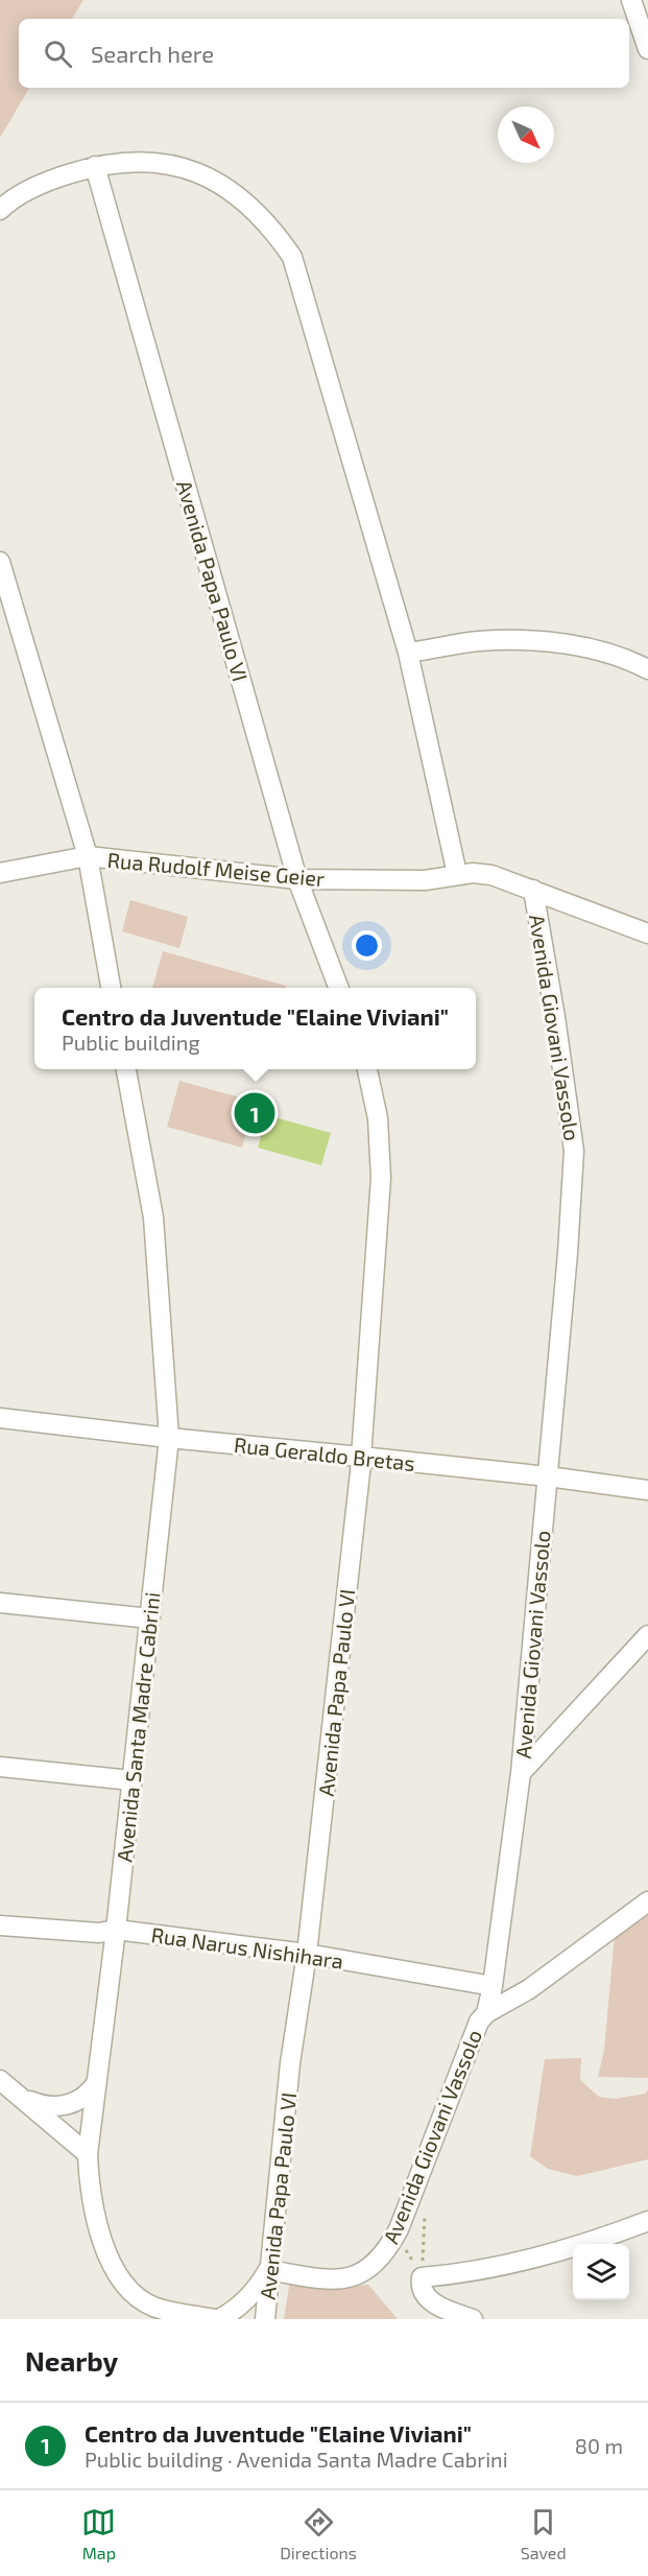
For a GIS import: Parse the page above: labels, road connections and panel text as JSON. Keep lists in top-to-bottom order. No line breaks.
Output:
{"streets":{"street":["Avenida Papa Paulo VI","Rua Rudolf Meise Geier","Avenida Giovani Vassolo","Rua Geraldo Bretas","Avenida Santa Madre Cabrini","Rua Narus Nishihara"]},"crossings":[["Avenida Papa Paulo VI","Rua Rudolf Meise Geier"],["Avenida Papa Paulo VI","Avenida Giovani Vassolo"],["Avenida Papa Paulo VI","Rua Geraldo Bretas"],["Avenida Papa Paulo VI","Rua Narus Nishihara"],["Rua Rudolf Meise Geier","Avenida Giovani Vassolo"],["Avenida Giovani Vassolo","Rua Geraldo Bretas"],["Avenida Giovani Vassolo","Rua Narus Nishihara"],["Rua Geraldo Bretas","Avenida Santa Madre Cabrini"],["Avenida Santa Madre Cabrini","Rua Narus Nishihara"]],"north":"bottom right","page":{"search":"Search here","popup":["Centro da Juventude \"Elaine Viviani\"","Public building"],"pins":"1","heading":"Nearby","list":[{"mark":"1","name":"Centro da Juventude \"Elaine Viviani\"","note":"Public building · Avenida Santa Madre Cabrini","value":"80 m"}],"nav":["Map","Directions","Saved"]}}
